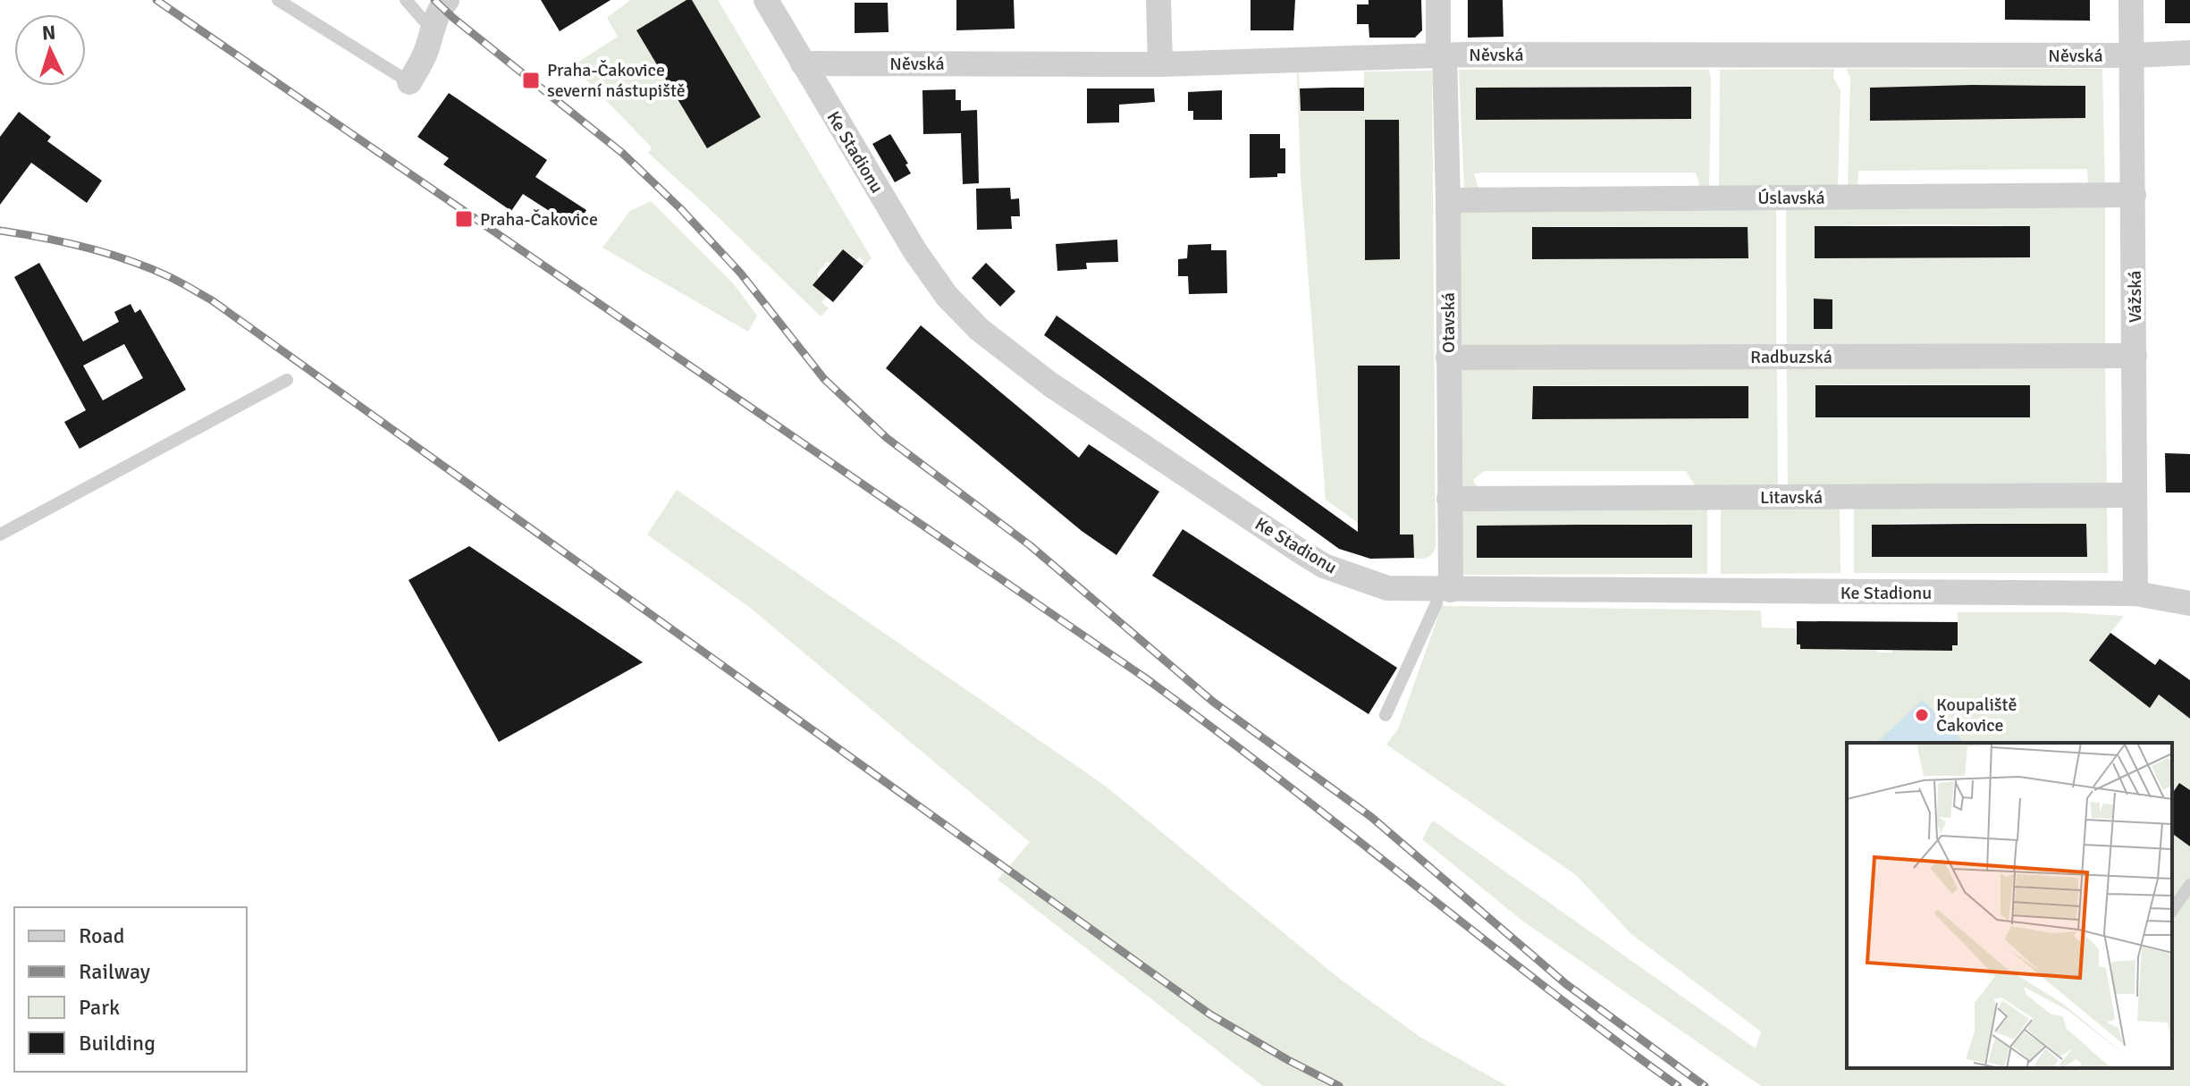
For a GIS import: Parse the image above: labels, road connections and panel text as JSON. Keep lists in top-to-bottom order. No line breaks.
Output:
{"streets":{"street":["Něvská","Ke Stadionu","Úslavská","Vážská","Otavská","Radbuzská","Litavská"]},"crossings":[["Něvská","Ke Stadionu"],["Něvská","Vážská"],["Něvská","Otavská"],["Ke Stadionu","Vážská"],["Ke Stadionu","Otavská"],["Úslavská","Vážská"],["Úslavská","Otavská"],["Vážská","Radbuzská"],["Vážská","Litavská"],["Otavská","Radbuzská"],["Otavská","Litavská"]],"places":{"transit":["Praha-Čakovice severní nástupiště","Praha-Čakovice"],"other":["Koupaliště Čakovice"]},"legend":["Road","Railway","Park","Building"],"north":"top"}
